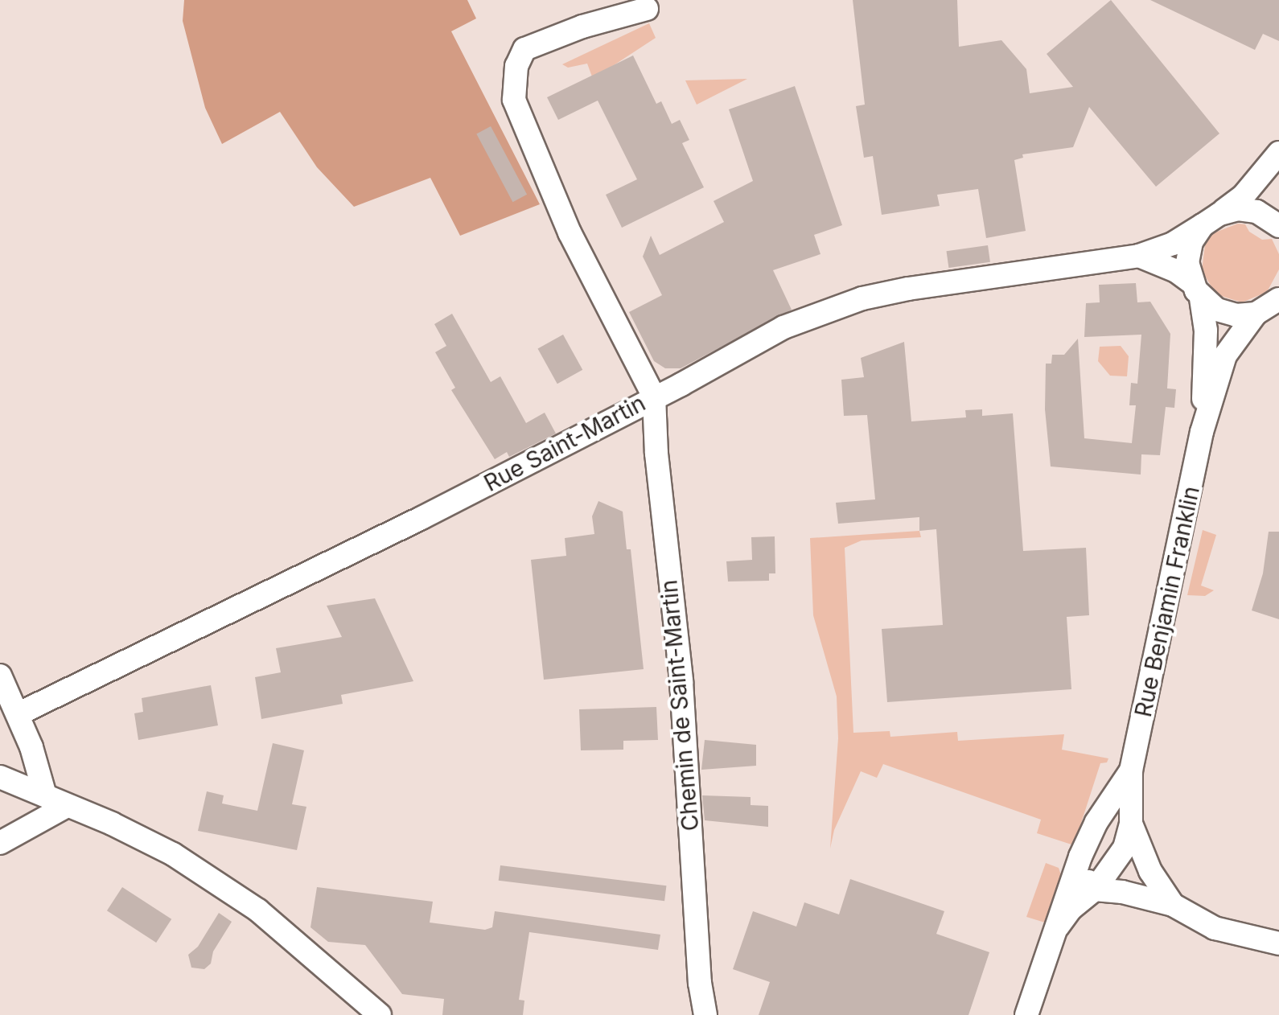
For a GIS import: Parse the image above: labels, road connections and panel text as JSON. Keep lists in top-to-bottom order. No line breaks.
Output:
{"streets":{"street":["Rue Saint-Martin","Rue Benjamin Franklin","Chemin de Saint-Martin"]},"crossings":[["Rue Saint-Martin","Rue Benjamin Franklin"],["Rue Saint-Martin","Chemin de Saint-Martin"]]}
